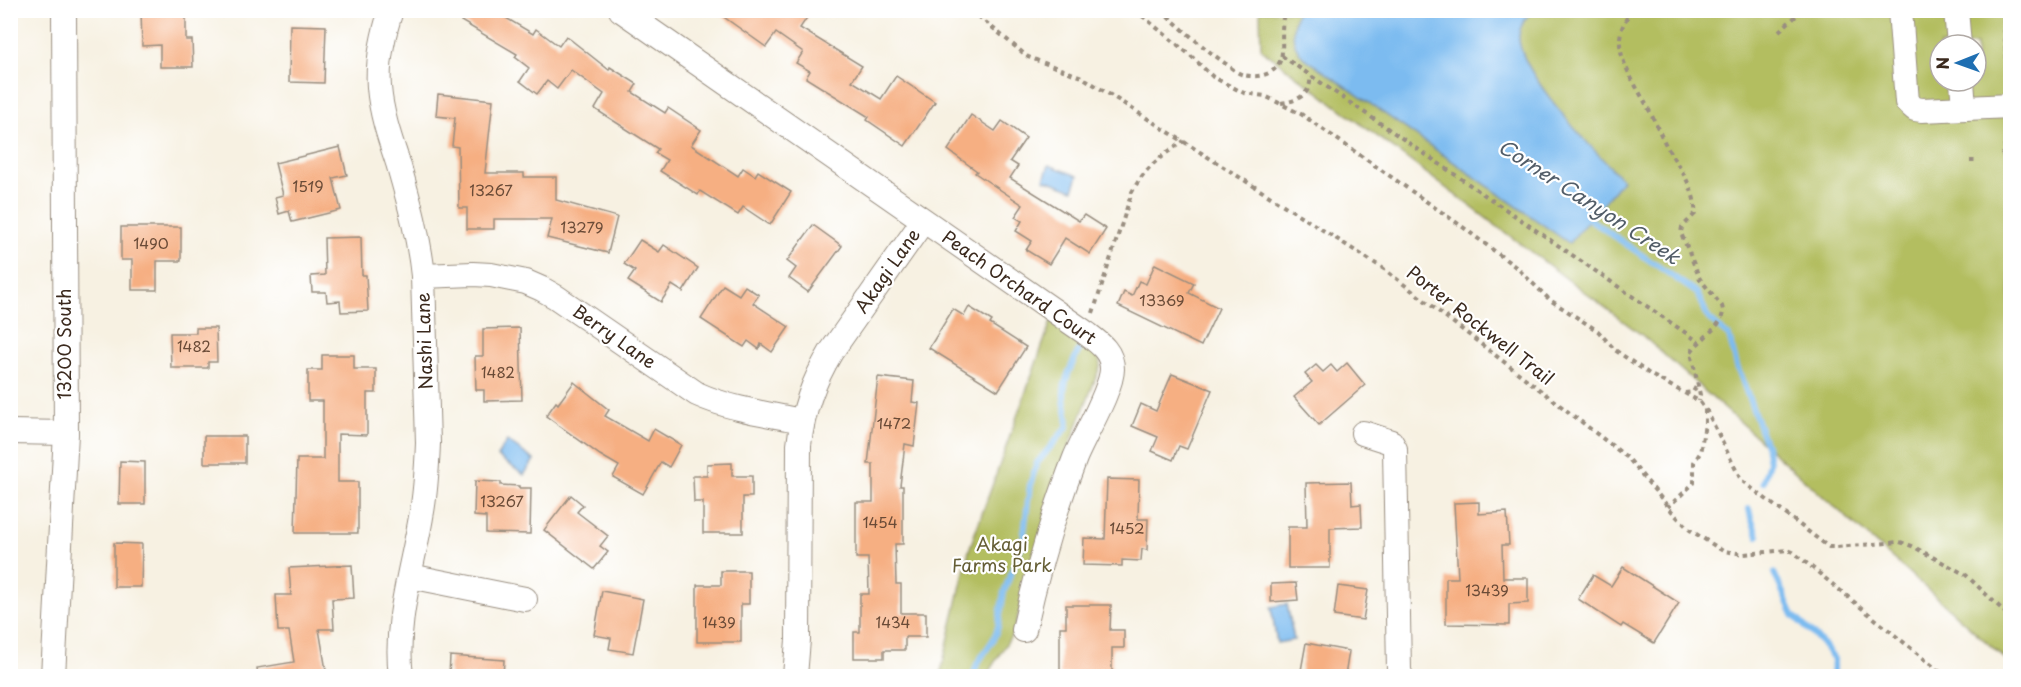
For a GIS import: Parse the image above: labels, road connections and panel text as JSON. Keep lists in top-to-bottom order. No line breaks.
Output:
{"streets":{"street":["Akagi Lane","Peach Orchard Court","Berry Lane","Nashi Lane","13200 South"],"path":["Porter Rockwell Trail"]},"crossings":[["Akagi Lane","Peach Orchard Court"],["Akagi Lane","Berry Lane"],["Berry Lane","Nashi Lane"]],"water":["Corner Canyon Creek"],"parks":["Akagi Farms Park"],"house_numbers":["1519","13267","13279","1490","13369","1482","1482","1472","13267","1454","1452","13439","1439","1434"],"north":"left"}
